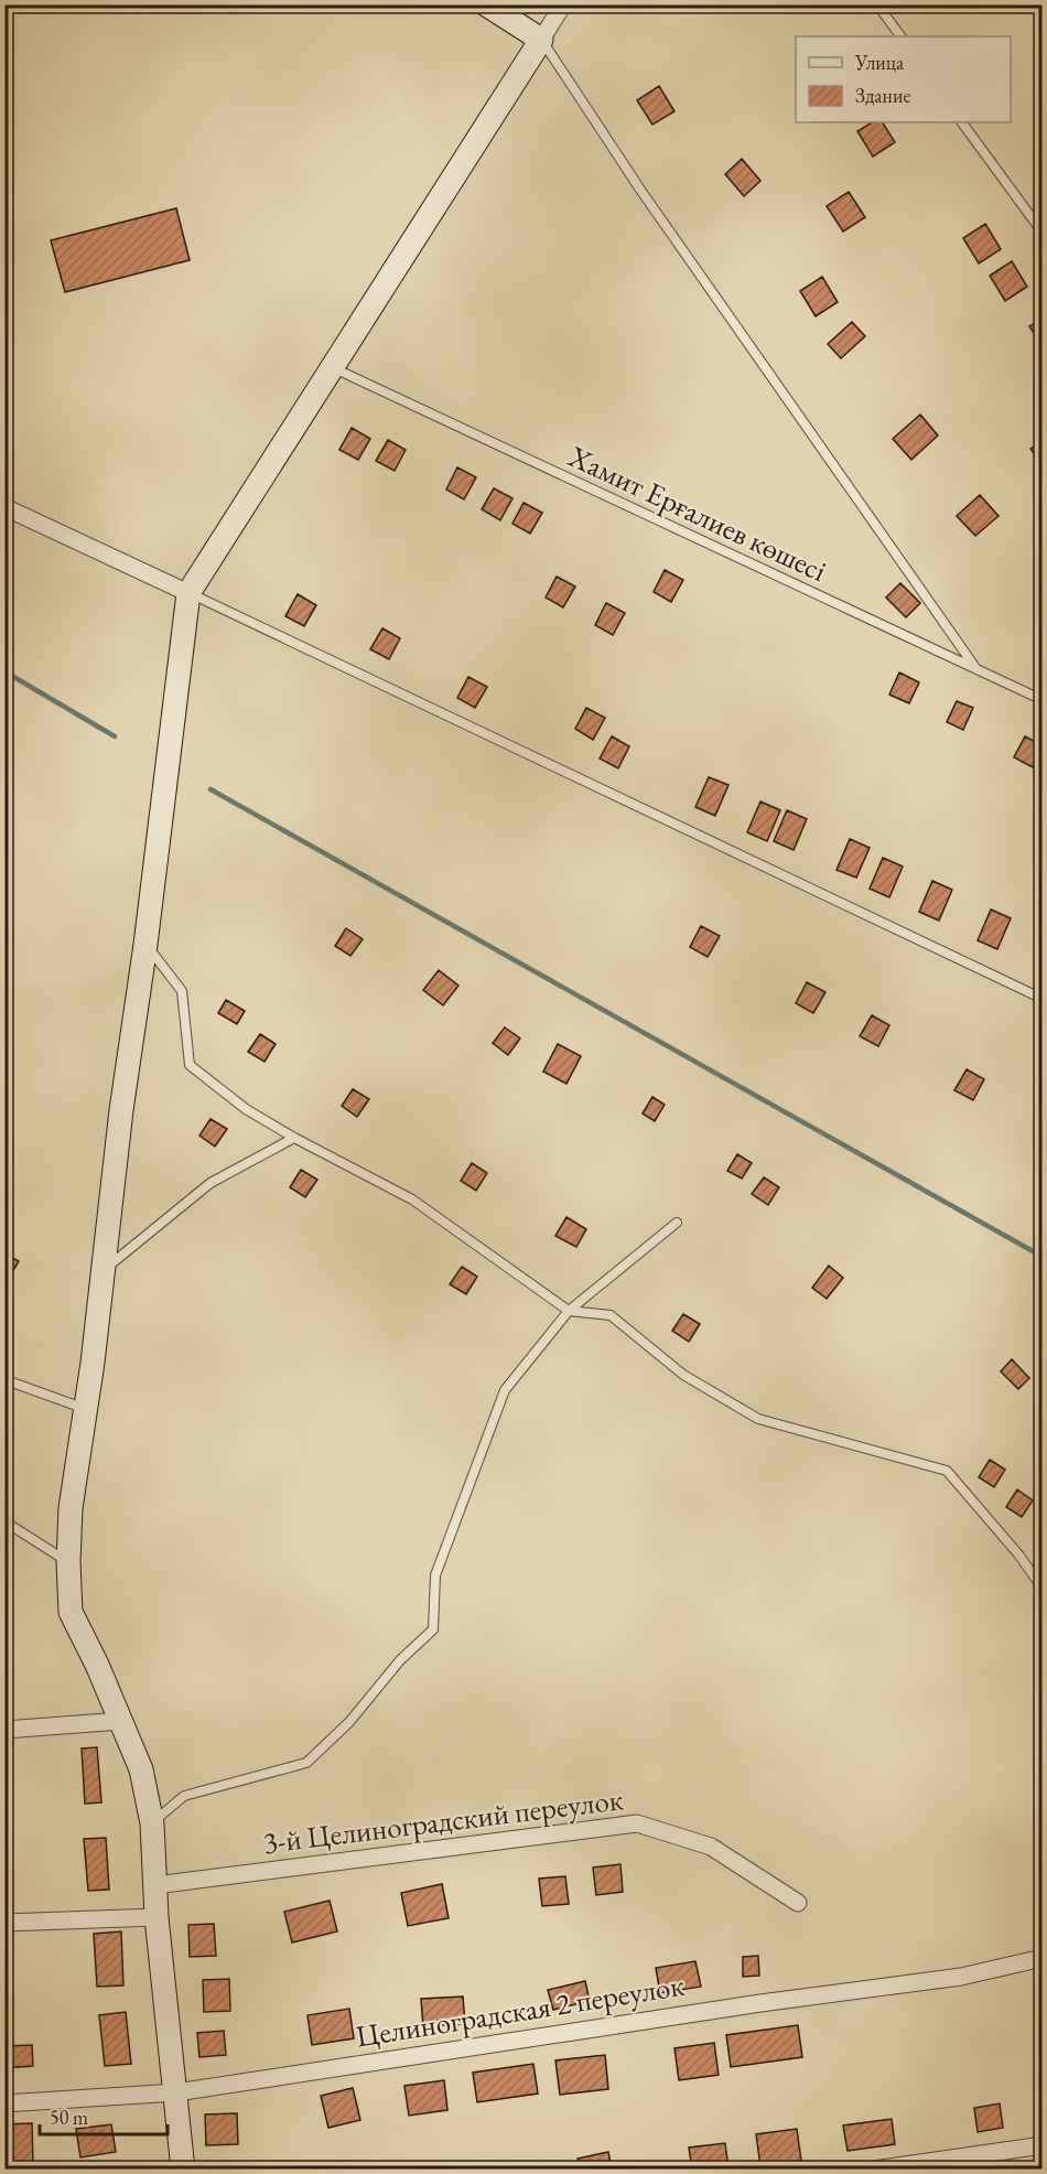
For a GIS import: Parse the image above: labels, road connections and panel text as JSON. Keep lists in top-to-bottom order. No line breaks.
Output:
{"streets":{"street":["3-й Целиноградский переулок","Целиноградская 2 переулок"],"lane":["Хамит Ерғалиев көшесі"]},"legend":["Улица","Здание"],"scale_bar":"50 m"}
